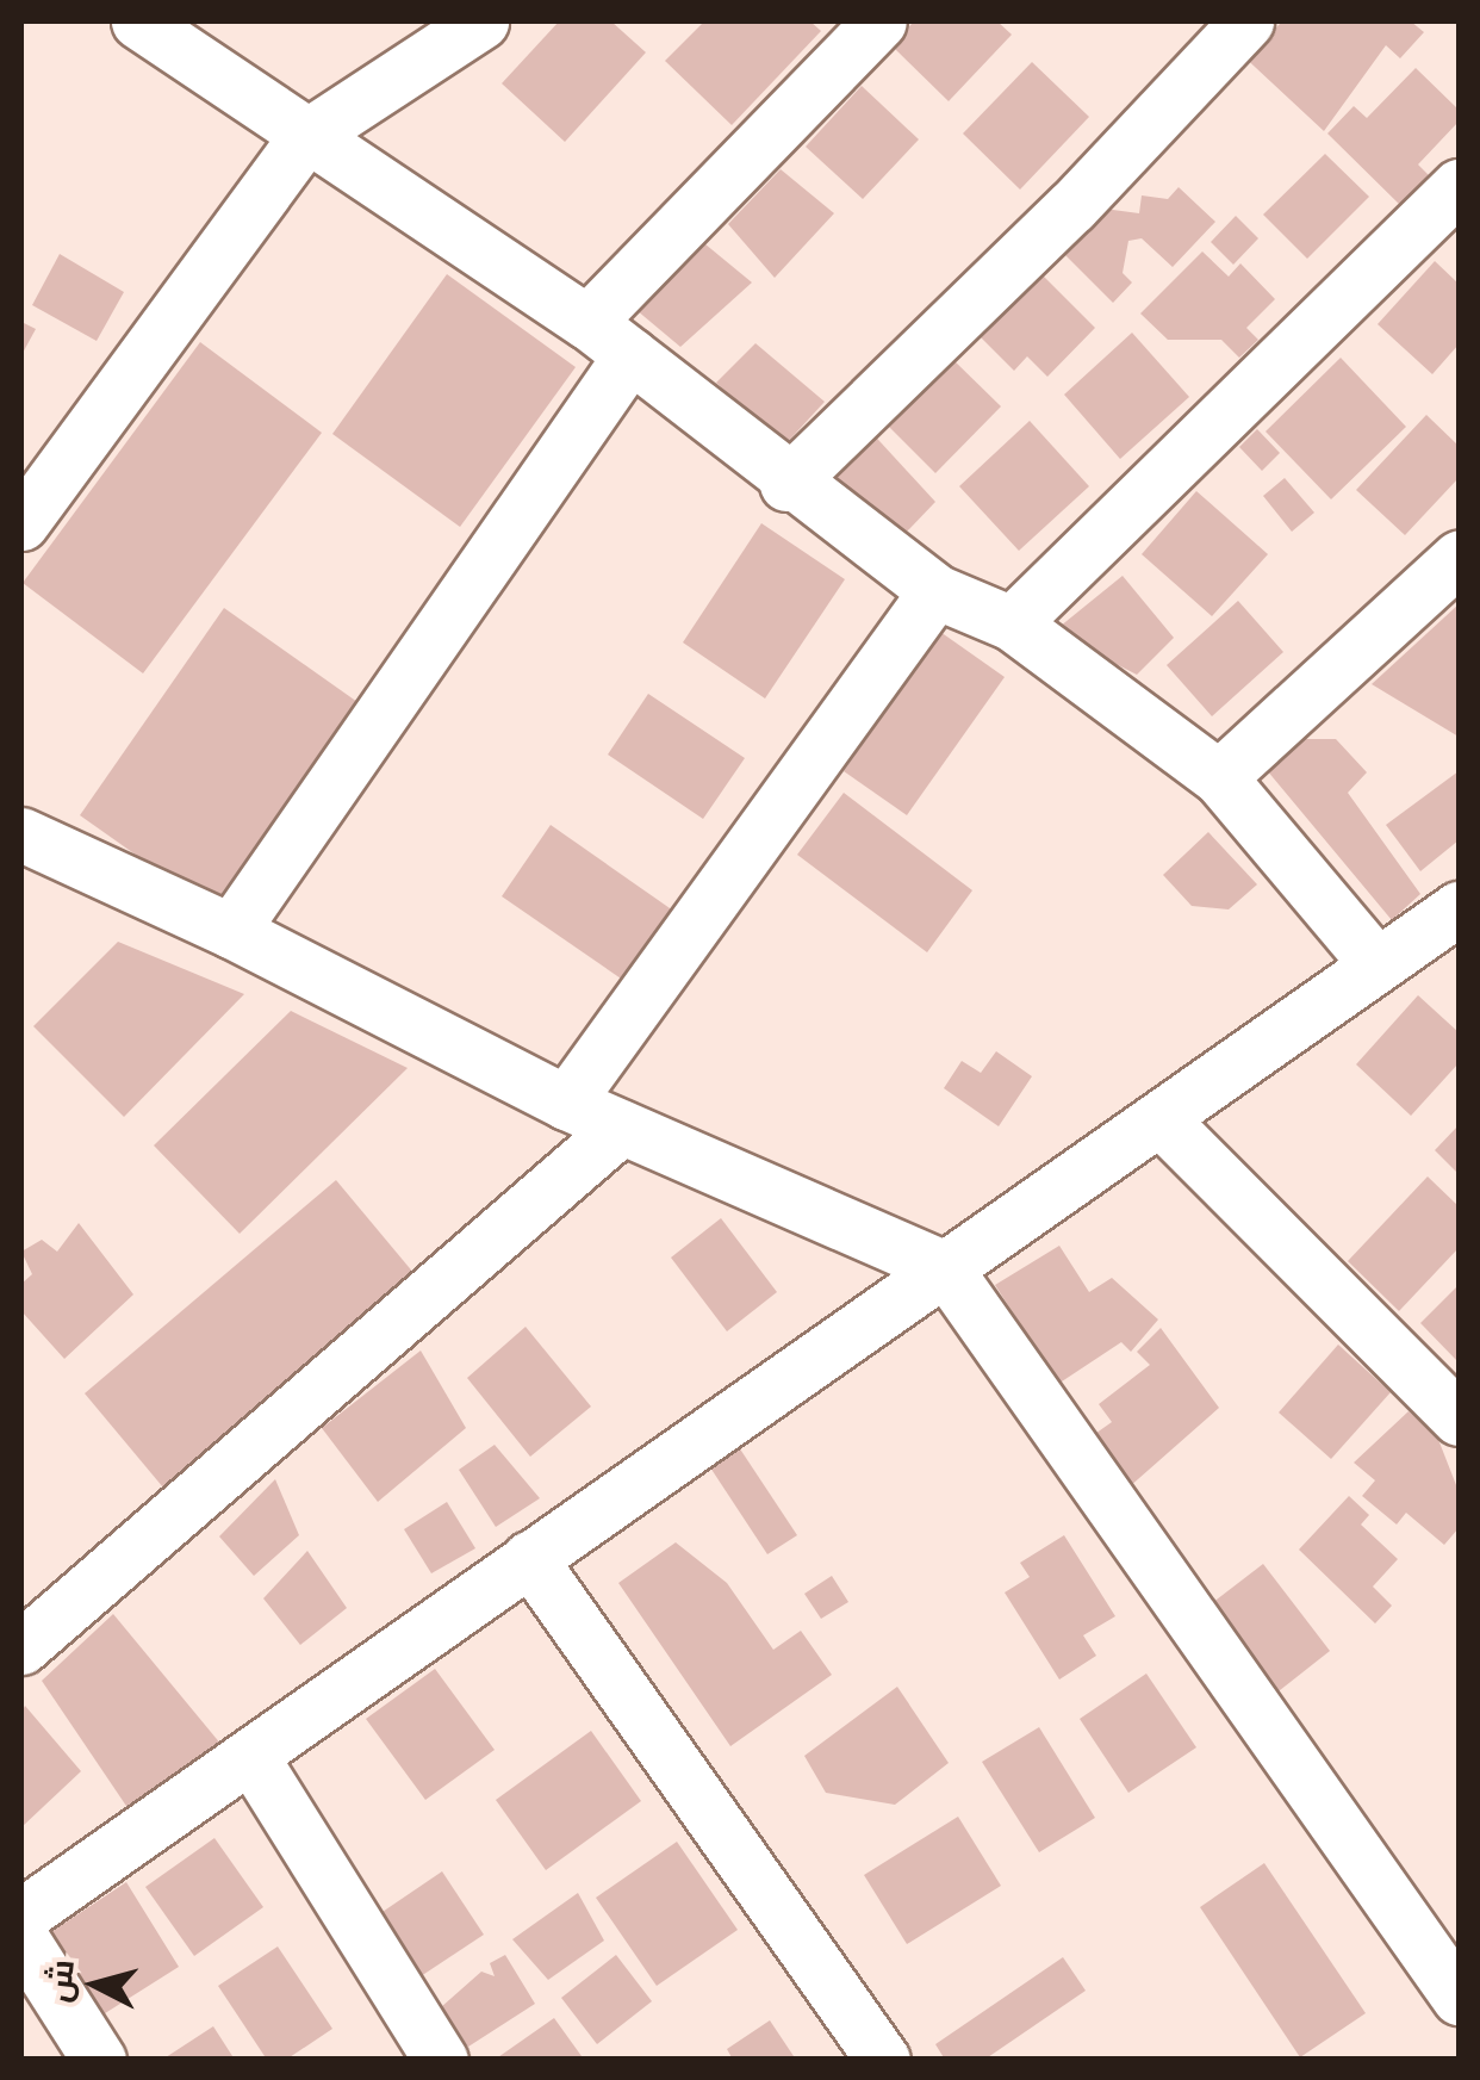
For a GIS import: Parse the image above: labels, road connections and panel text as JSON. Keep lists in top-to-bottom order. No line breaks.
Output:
{"north":"left"}
